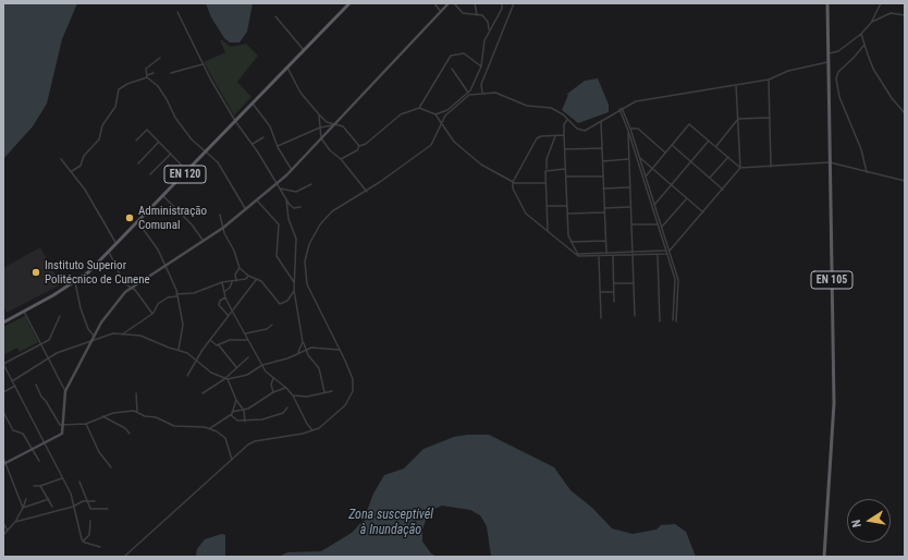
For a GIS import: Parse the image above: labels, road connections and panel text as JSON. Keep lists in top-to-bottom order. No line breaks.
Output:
{"streets":{"main road":["EN 120","EN 105"]},"water":["Zona susceptivél à Inundação"],"places":["Administração Comunal","Instituto Superior Politécnico de Cunene"],"north":"left"}
